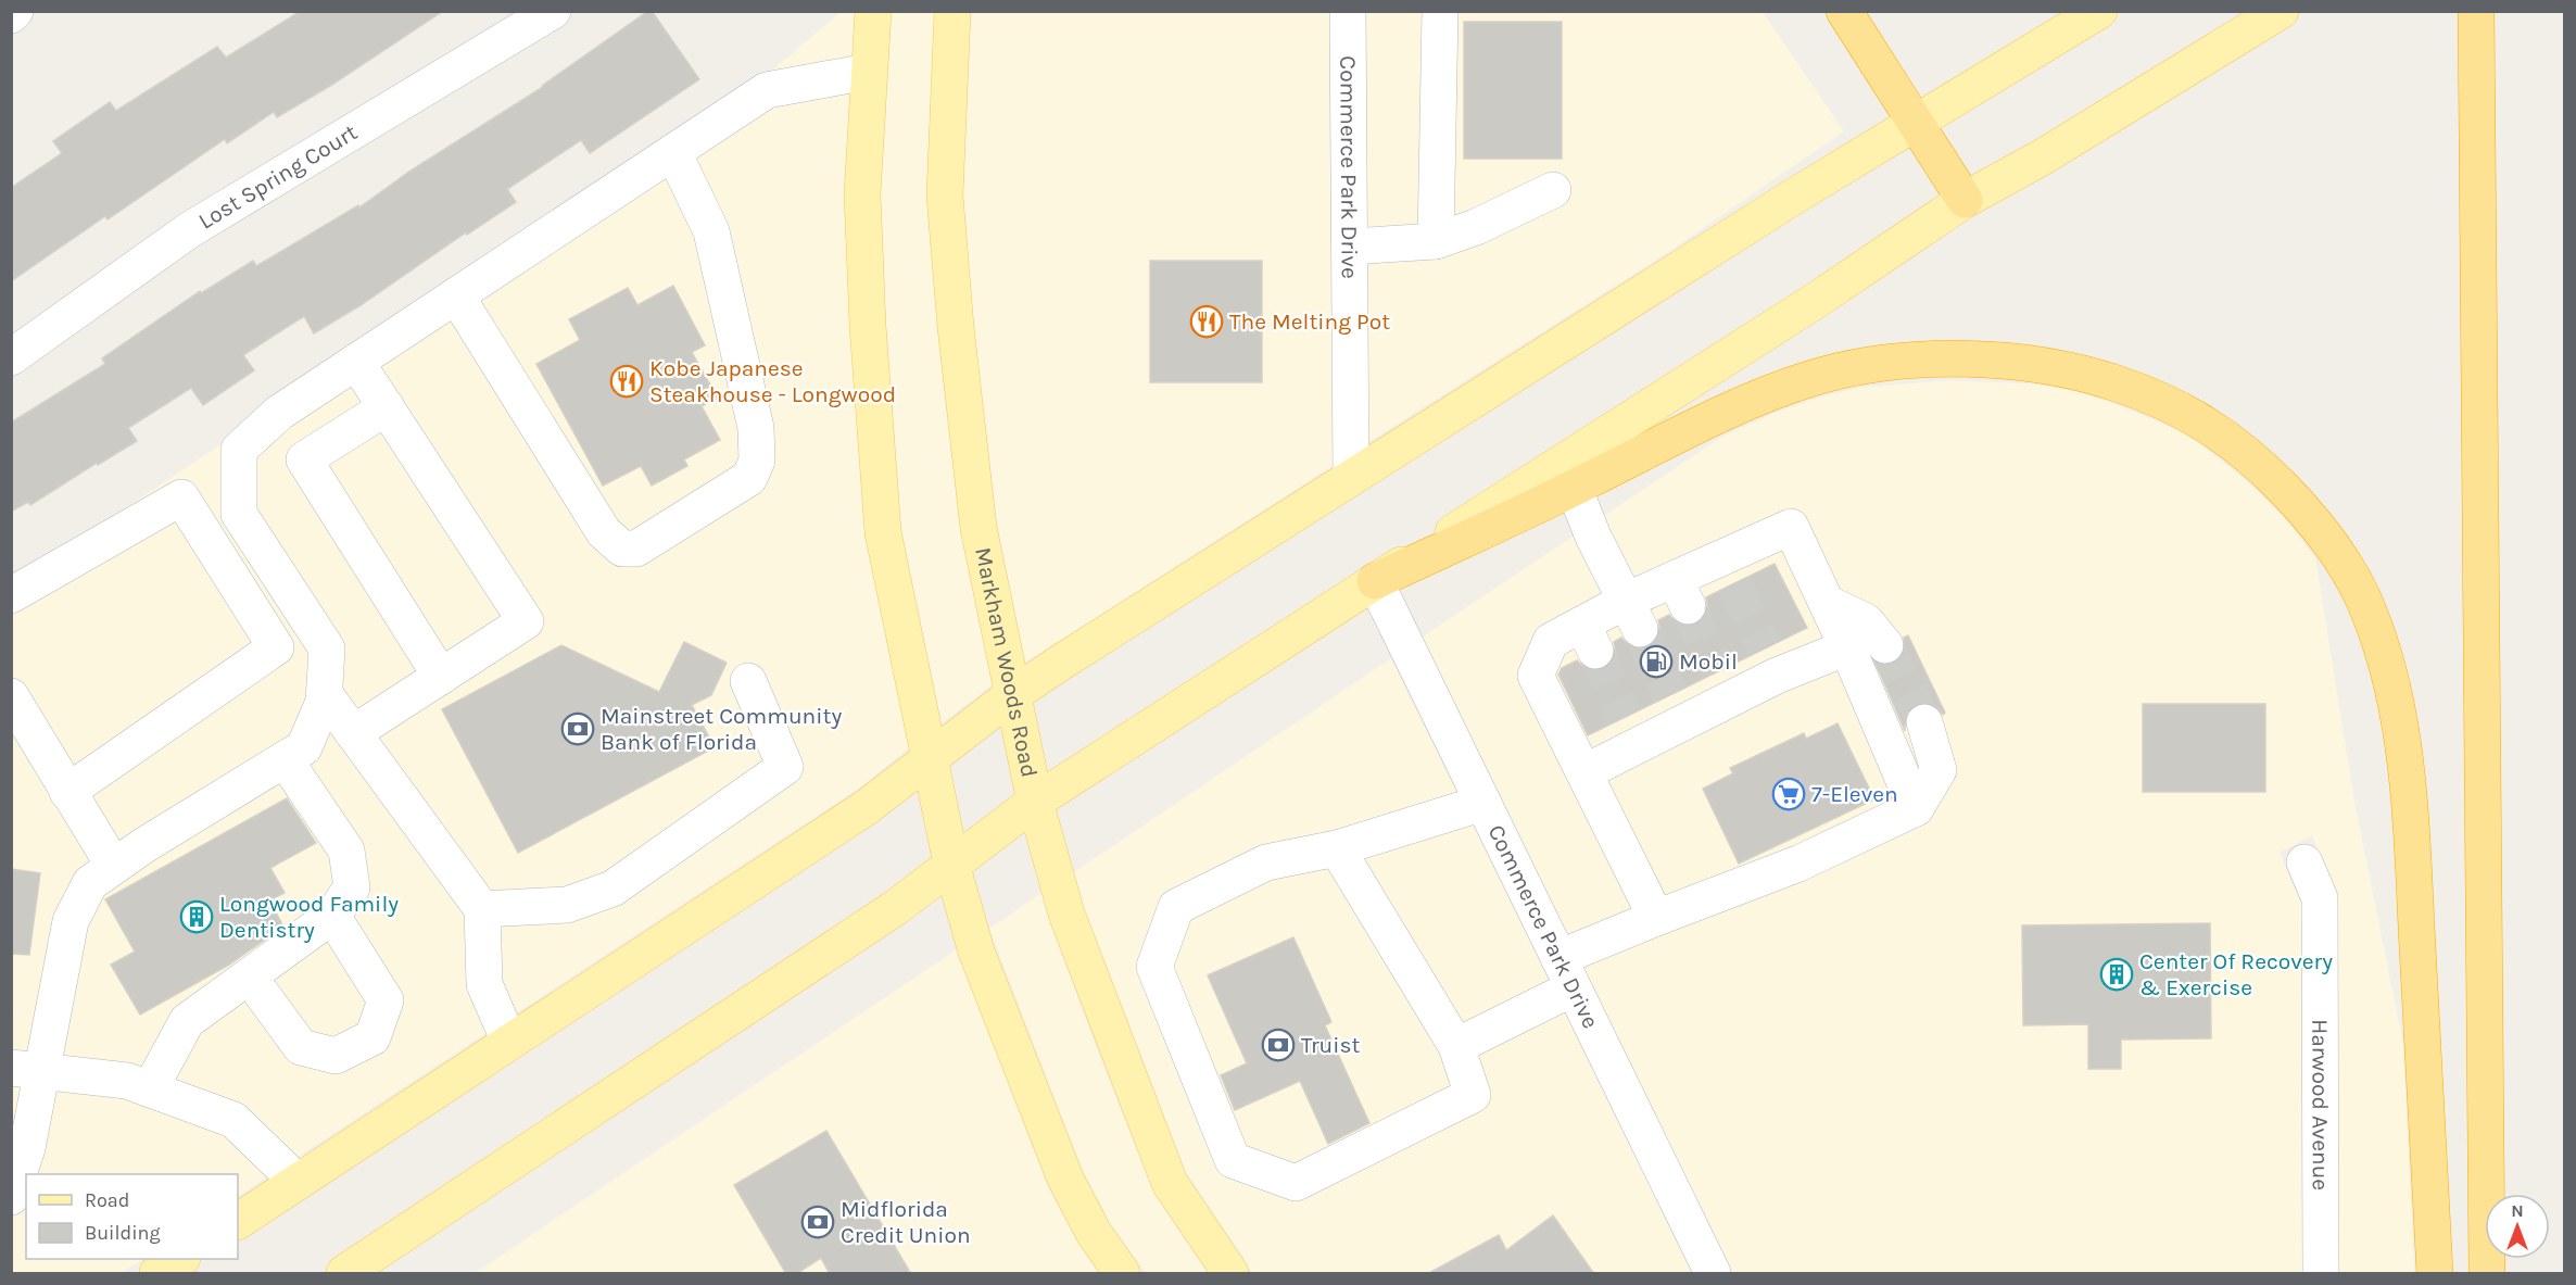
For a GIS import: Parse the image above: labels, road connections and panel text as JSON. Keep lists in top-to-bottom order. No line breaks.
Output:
{"streets":{"main road":["Markham Woods Road"],"street":["Commerce Park Drive","Lost Spring Court","Harwood Avenue"]},"places":{"restaurant":["The Melting Pot","Kobe Japanese Steakhouse - Longwood"],"fuel station":["Mobil"],"bank":["Mainstreet Community Bank of Florida","Truist","Midflorida Credit Union"],"supermarket":["7-Eleven"],"building":["Longwood Family Dentistry","Center Of Recovery & Exercise"]},"legend":["Road","Building"],"north":"top"}
